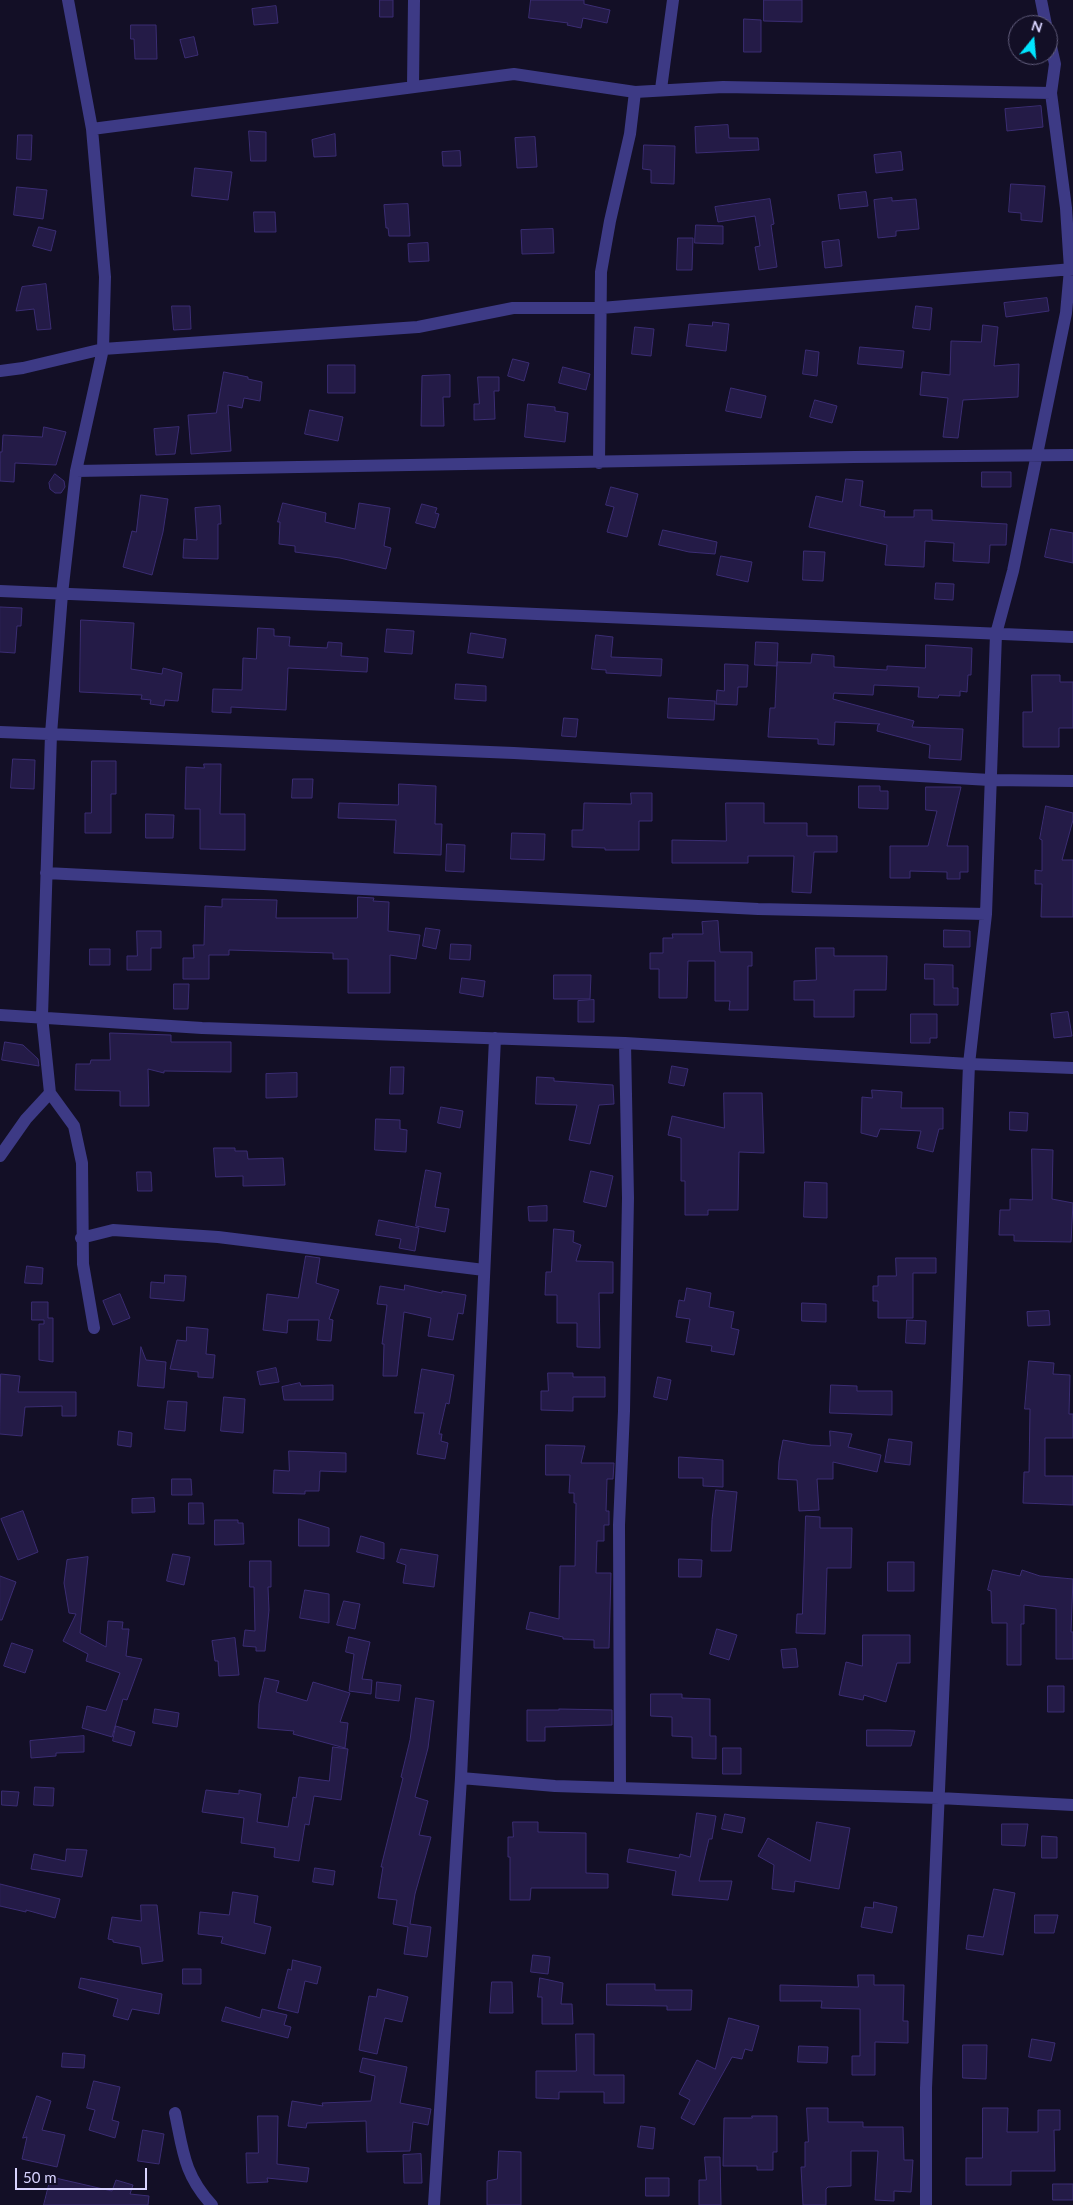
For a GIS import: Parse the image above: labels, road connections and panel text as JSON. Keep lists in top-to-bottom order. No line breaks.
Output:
{"scale_bar":"50 m","north":"top"}
